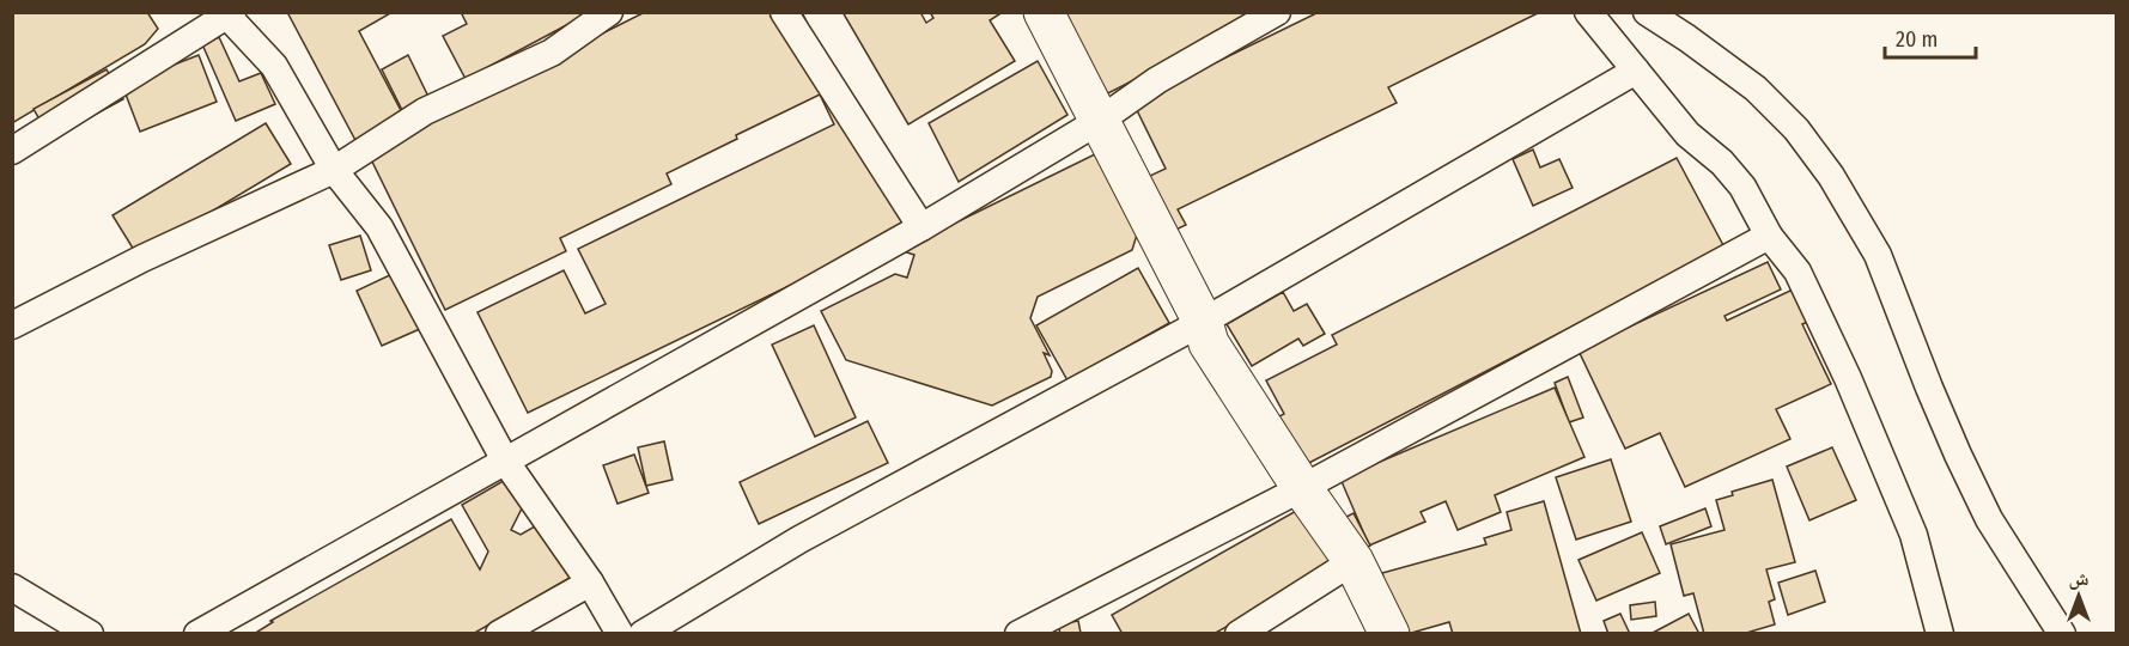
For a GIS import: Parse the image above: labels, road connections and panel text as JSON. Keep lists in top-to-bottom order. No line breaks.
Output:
{"scale_bar":"20 m","north":"top"}
